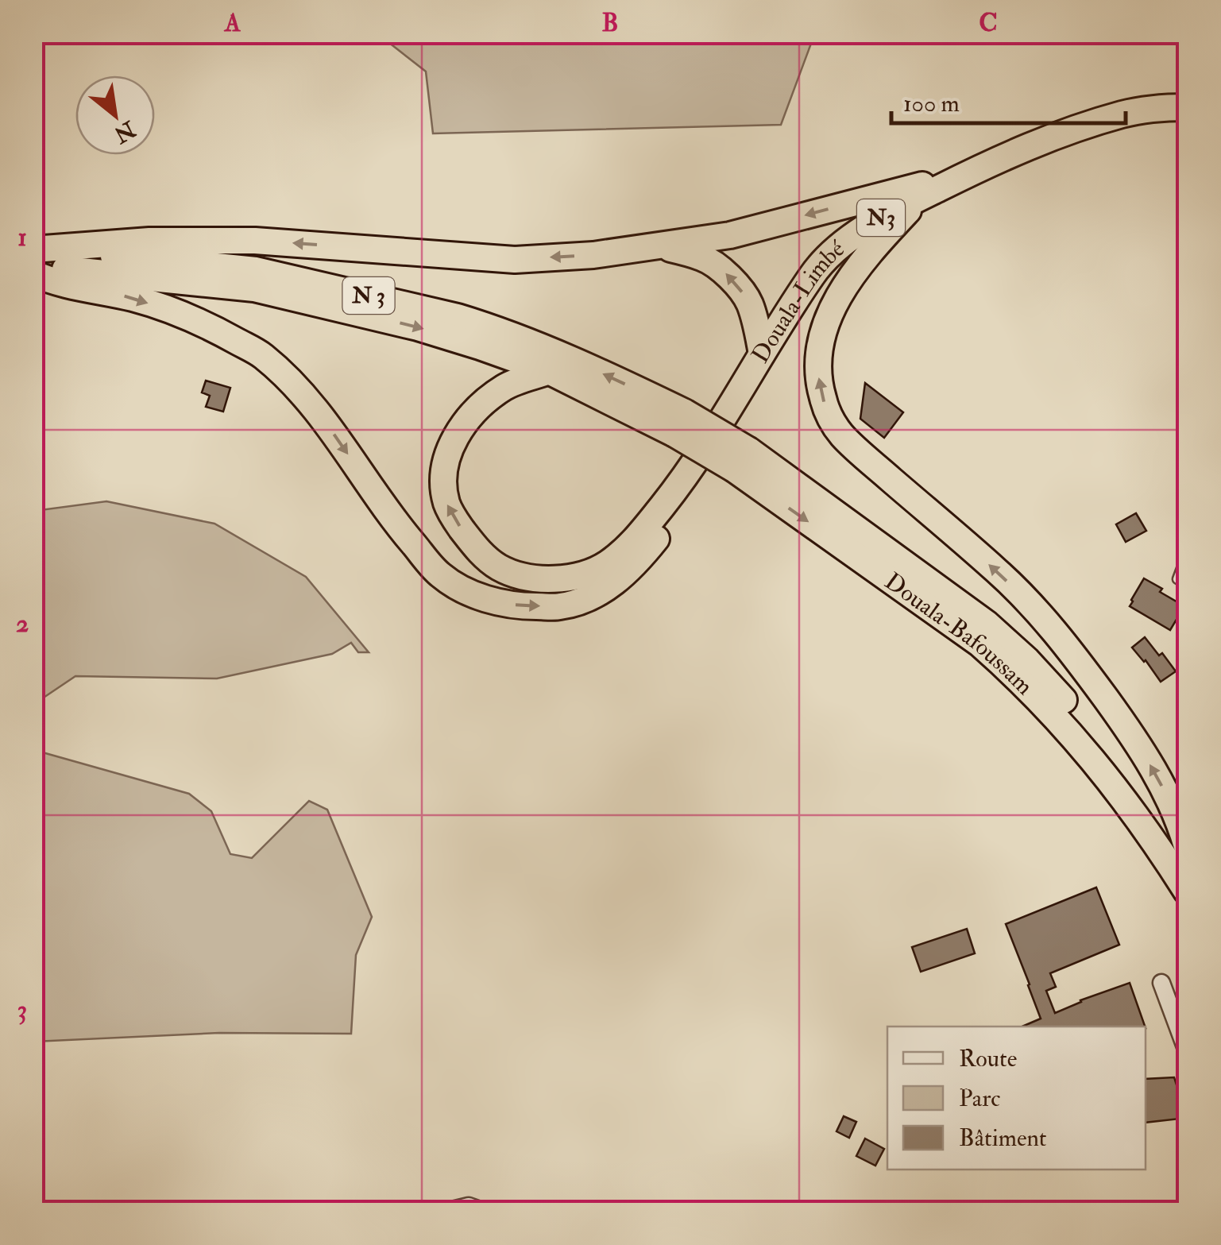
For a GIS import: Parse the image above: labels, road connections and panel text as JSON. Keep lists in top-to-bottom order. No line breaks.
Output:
{"streets":{"highway":["N3","N 3","Douala-Limbé","Douala-Bafoussam"]},"crossings":[["N 3","Douala-Bafoussam"]],"legend":["Route","Parc","Bâtiment"],"scale_bar":"100 m","north":"bottom right","grid":{"columns":["A","B","C"],"rows":["1","2","3"]}}
